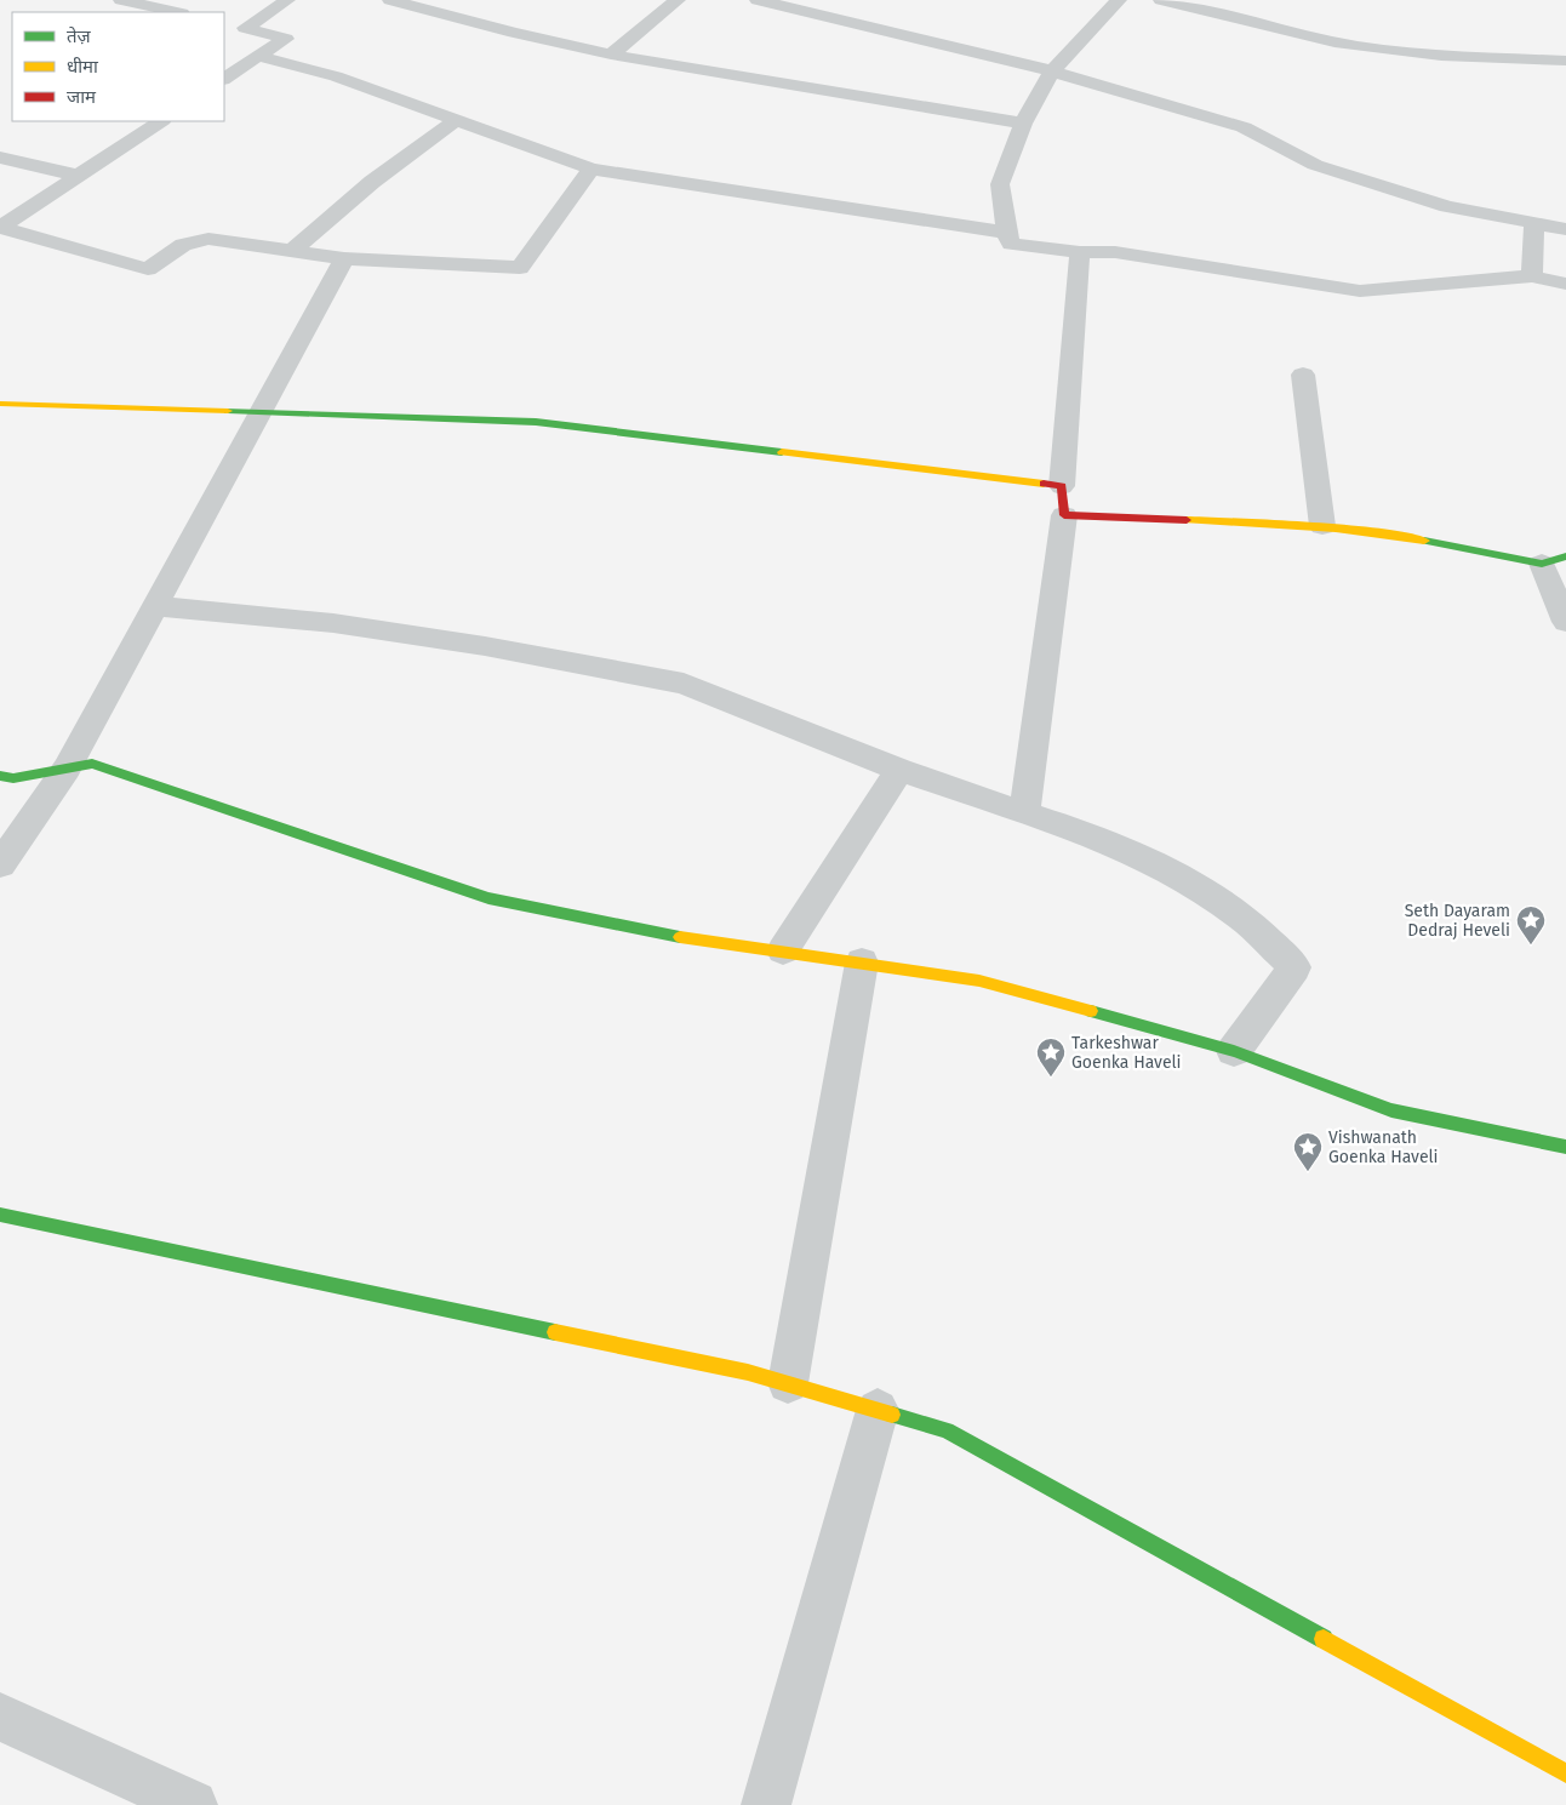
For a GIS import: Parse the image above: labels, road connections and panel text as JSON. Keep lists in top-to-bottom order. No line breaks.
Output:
{"places":{"place":["Seth Dayaram Dedraj Heveli","Tarkeshwar Goenka Haveli","Vishwanath Goenka Haveli"]},"legend":["तेज़","धीमा","जाम"]}
